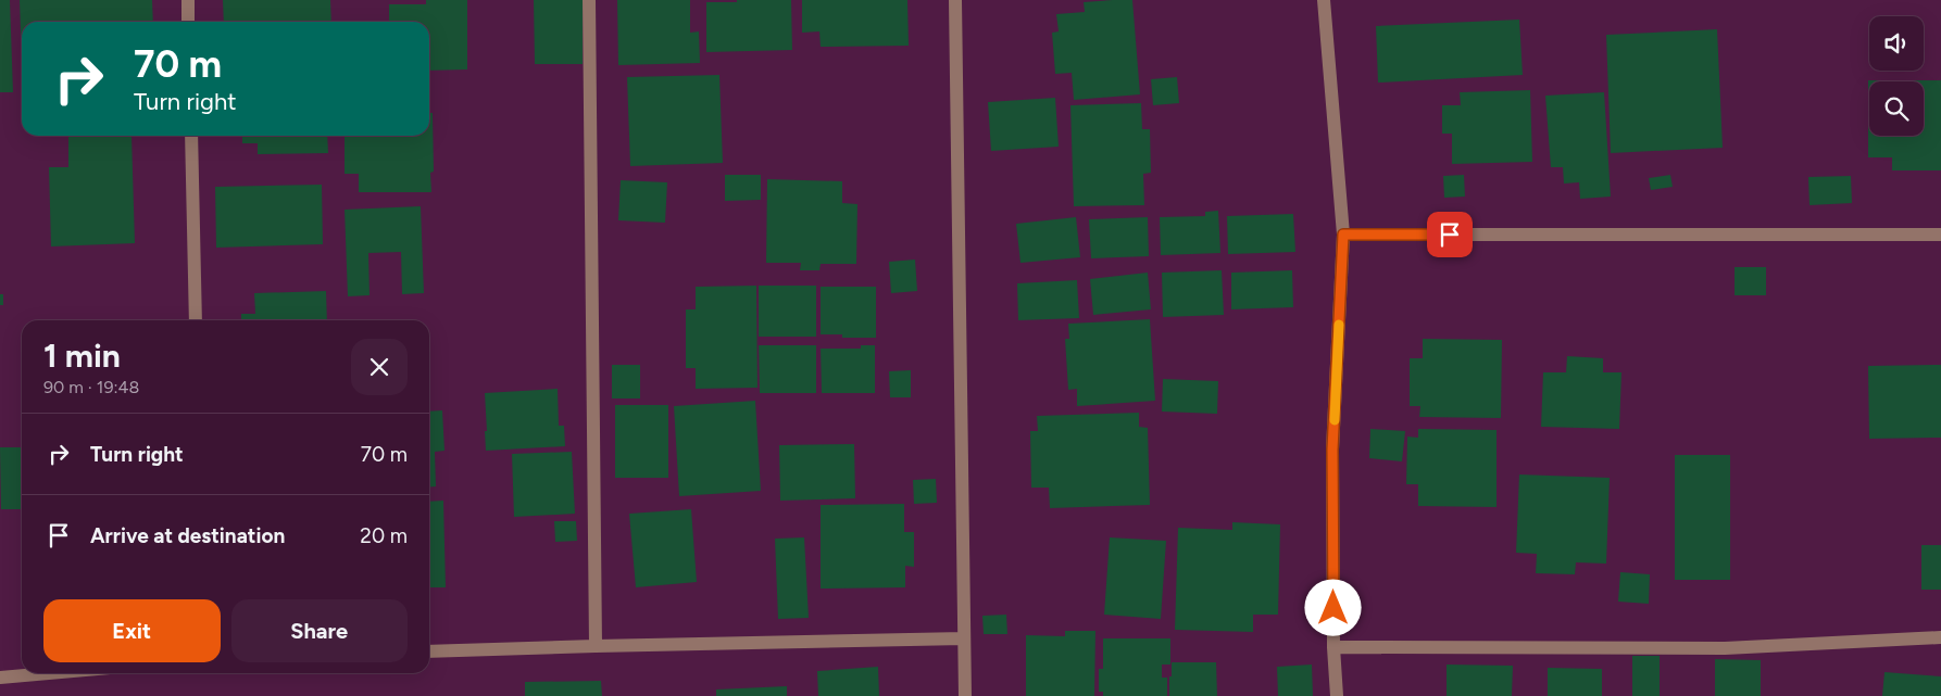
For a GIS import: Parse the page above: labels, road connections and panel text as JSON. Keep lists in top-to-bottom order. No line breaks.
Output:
{"page":{"turn":["70 m","Turn right"],"heading":["1 min","90 m · 19:48"],"list":[{"name":"Turn right","value":"70 m"},{"name":"Arrive at destination","value":"20 m"}],"buttons":["Exit","Share"]}}
